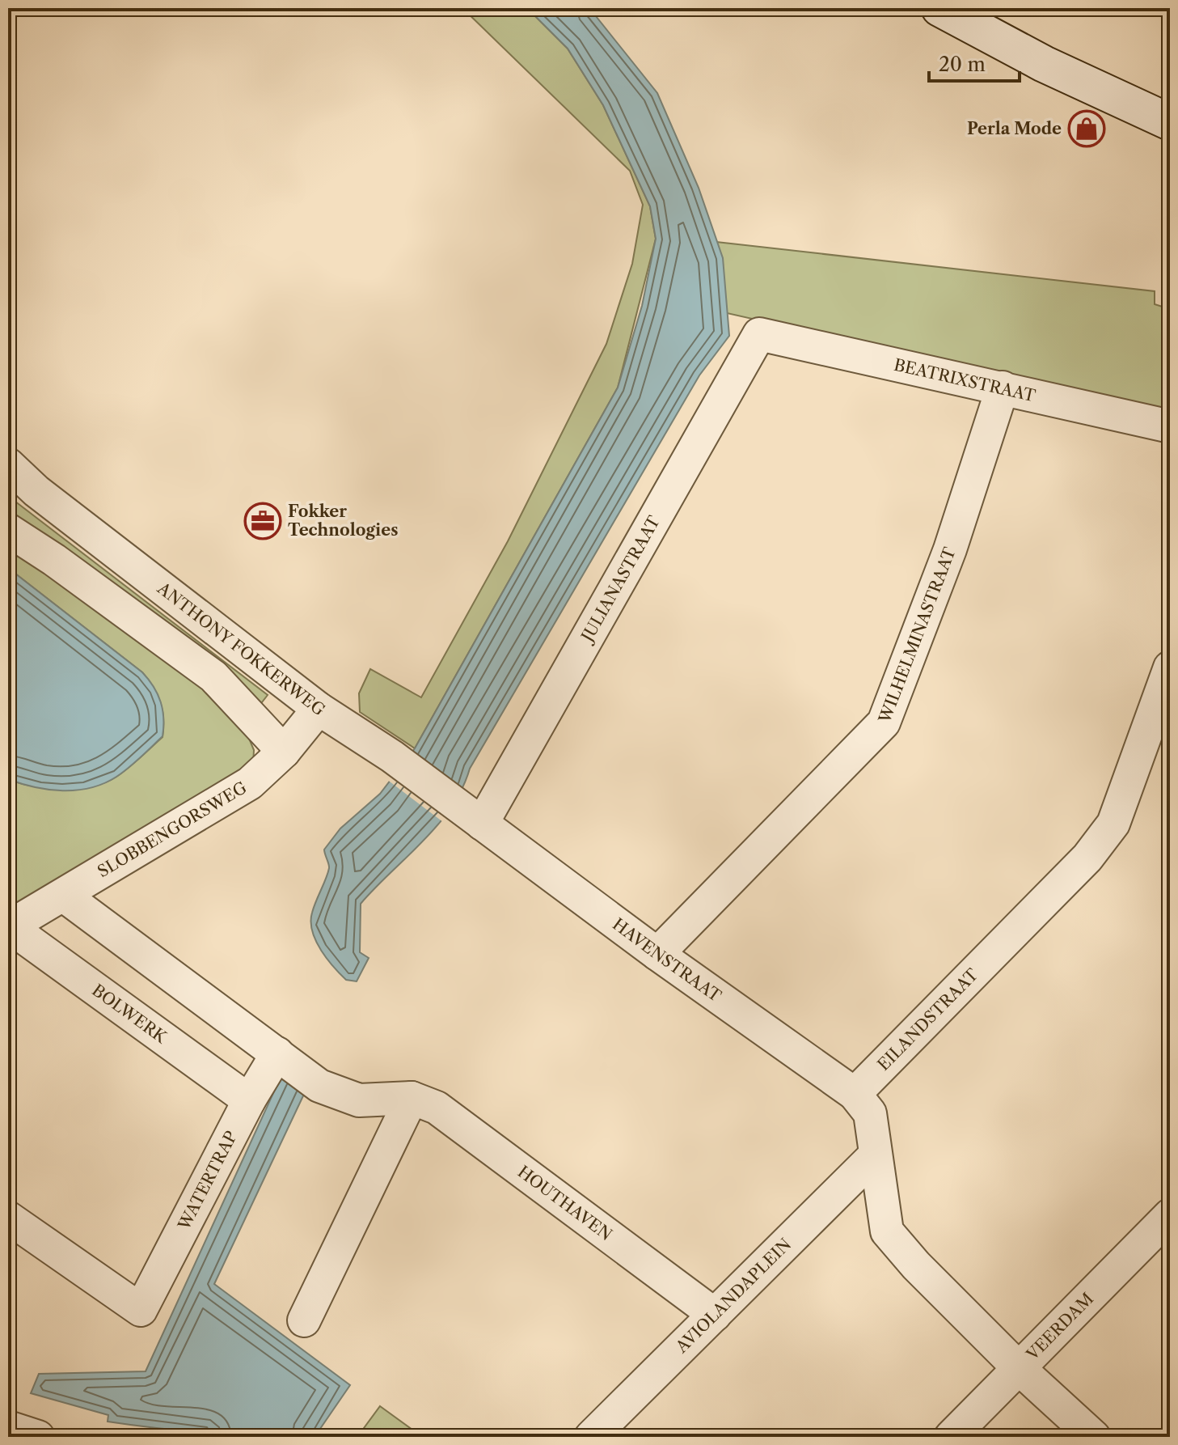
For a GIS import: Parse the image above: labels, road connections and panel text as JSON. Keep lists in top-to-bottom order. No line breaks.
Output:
{"streets":{"street":["BEATRIXSTRAAT","JULIANASTRAAT","WILHELMINASTRAAT","ANTHONY FOKKERWEG","SLOBBENGORSWEG","HAVENSTRAAT","BOLWERK","EILANDSTRAAT","WATERTRAP","HOUTHAVEN","AVIOLANDAPLEIN","VEERDAM"]},"crossings":[["BEATRIXSTRAAT","JULIANASTRAAT"],["BEATRIXSTRAAT","WILHELMINASTRAAT"],["JULIANASTRAAT","ANTHONY FOKKERWEG"],["JULIANASTRAAT","HAVENSTRAAT"],["WILHELMINASTRAAT","HAVENSTRAAT"],["ANTHONY FOKKERWEG","SLOBBENGORSWEG"],["ANTHONY FOKKERWEG","HAVENSTRAAT"],["SLOBBENGORSWEG","BOLWERK"],["HAVENSTRAAT","EILANDSTRAAT"],["BOLWERK","WATERTRAP"],["WATERTRAP","HOUTHAVEN"],["HOUTHAVEN","AVIOLANDAPLEIN"]],"places":{"shop":["Perla Mode"],"office":["Fokker Technologies"]},"scale_bar":"20 m"}
